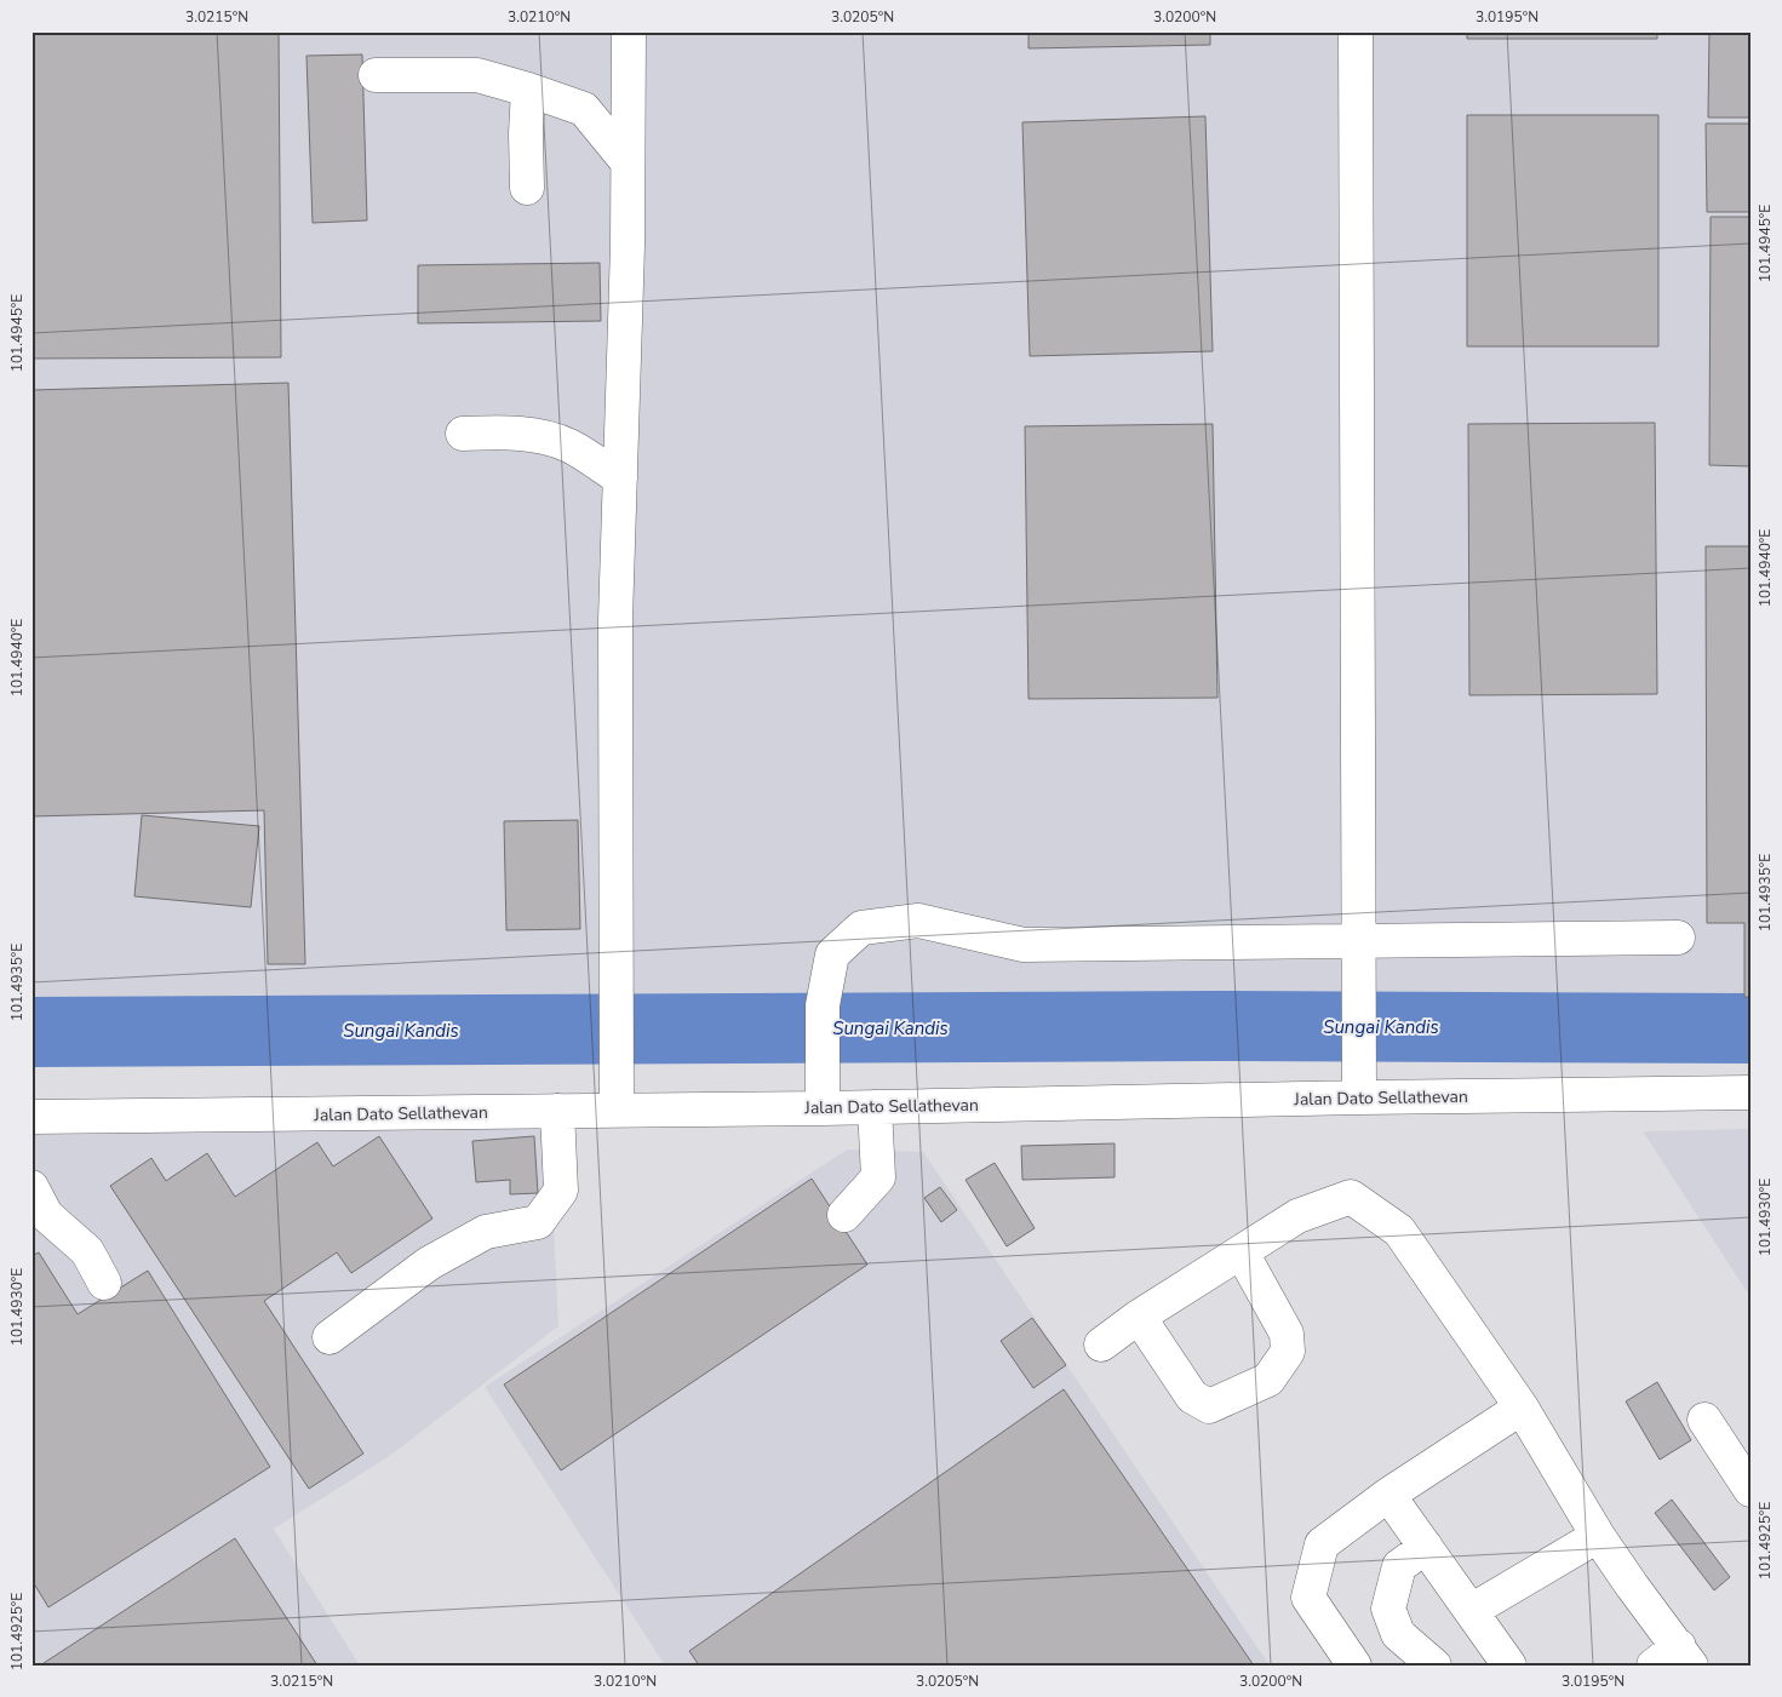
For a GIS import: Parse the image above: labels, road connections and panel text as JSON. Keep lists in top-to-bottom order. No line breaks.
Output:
{"streets":{"street":["Jalan Dato Sellathevan"]},"water":["Sungai Kandis"],"coordinates":["3.0215°N","3.0210°N","3.0205°N","3.0200°N","3.0195°N","101.4945°E","101.4940°E","101.4935°E","101.4930°E","101.4925°E"]}
